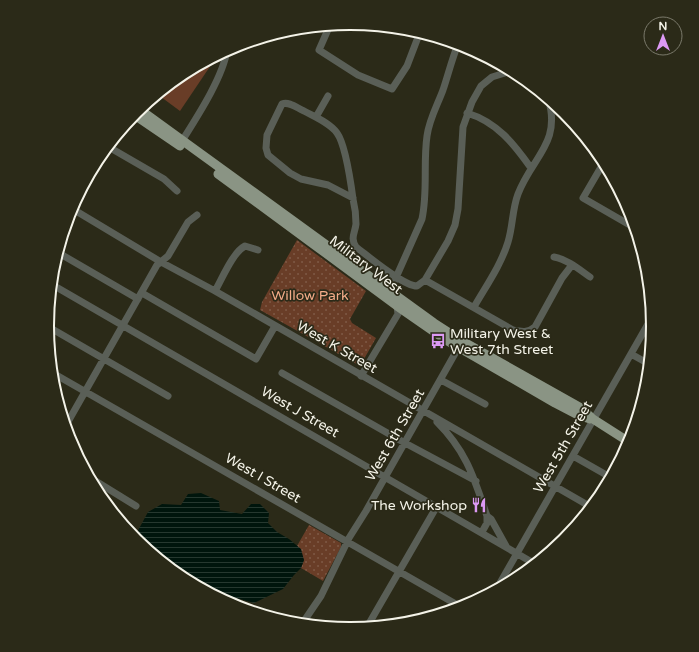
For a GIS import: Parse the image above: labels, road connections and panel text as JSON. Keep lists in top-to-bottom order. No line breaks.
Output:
{"streets":{"main road":["Military West"],"street":["West K Street","West J Street","West 6th Street","West 5th Street","West I Street"]},"crossings":[["Military West","West 6th Street"],["Military West","West 5th Street"],["West K Street","West 6th Street"],["West K Street","West 5th Street"],["West J Street","West 6th Street"],["West J Street","West 5th Street"],["West 6th Street","West I Street"]],"parks":["Willow Park"],"places":{"bus stop":["Military West & West 7th Street"],"restaurant":["The Workshop"]},"north":"top"}
